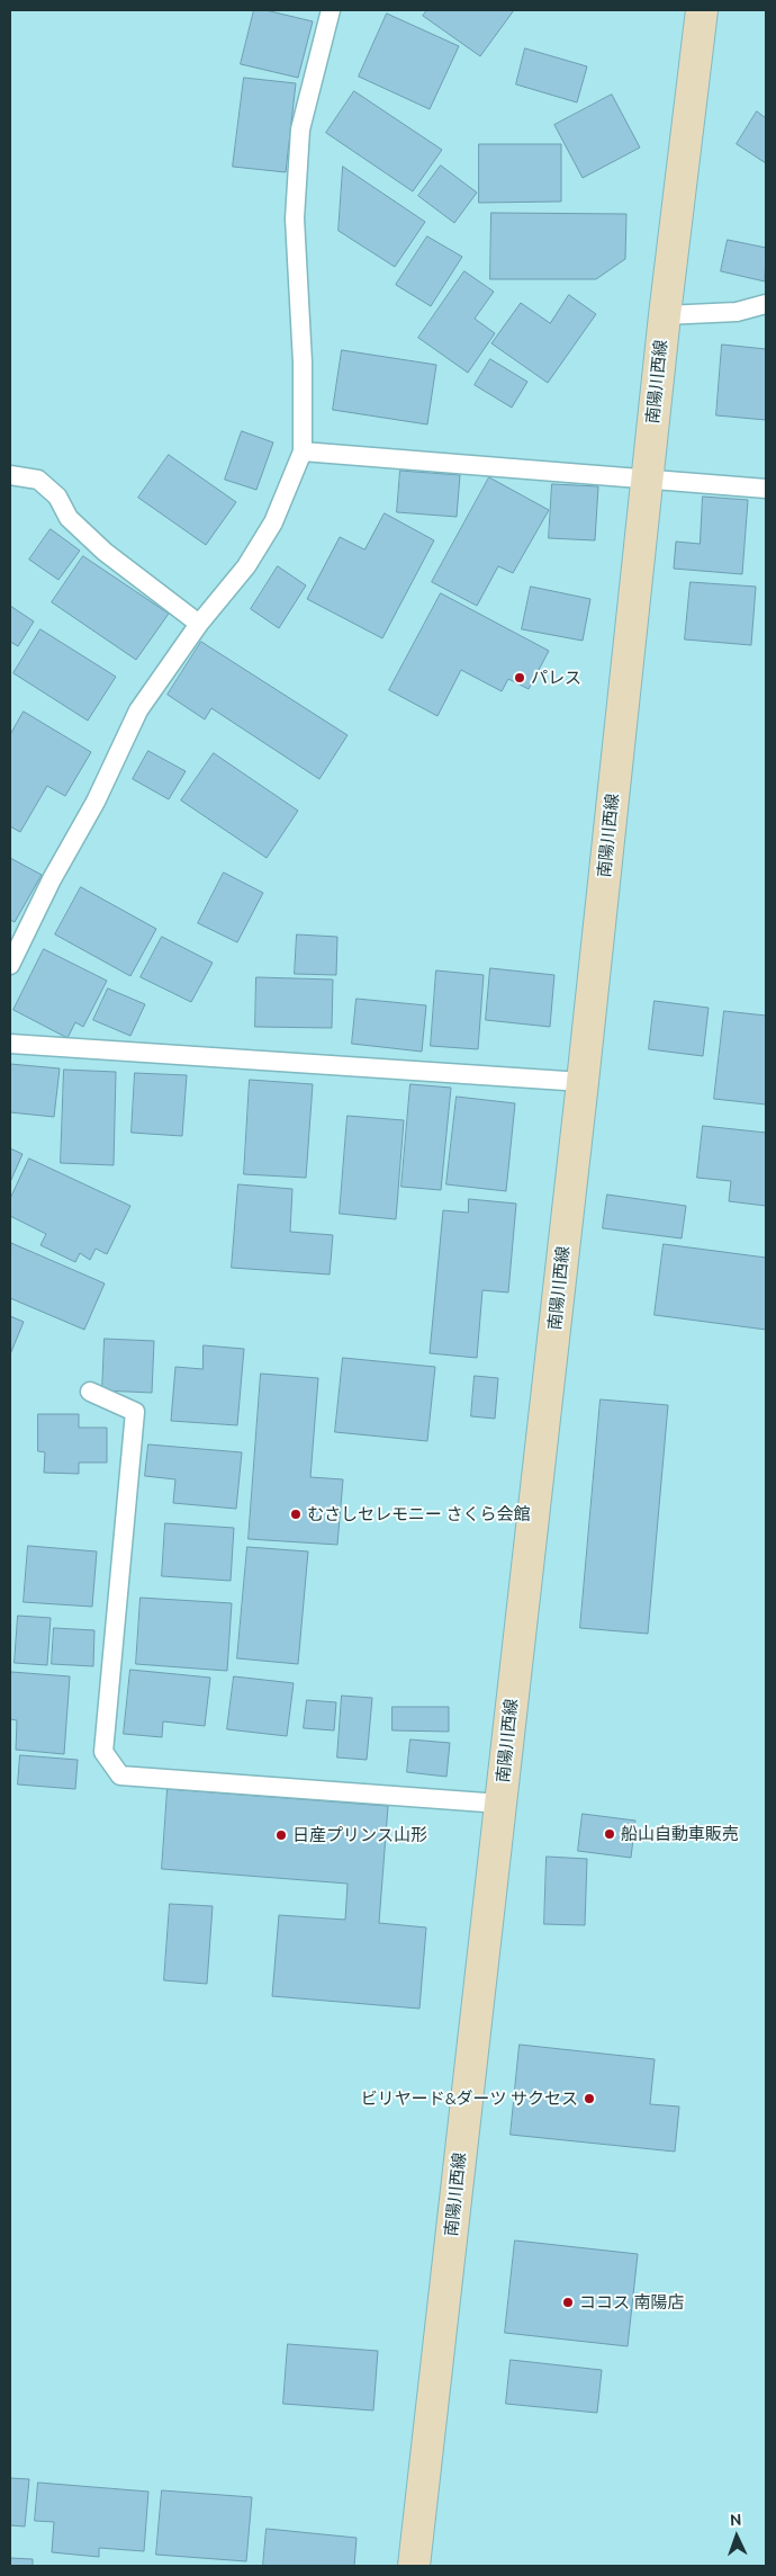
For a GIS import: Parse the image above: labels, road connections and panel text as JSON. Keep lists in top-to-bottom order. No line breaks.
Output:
{"streets":{"main road":["南陽川西線"]},"places":["パレス","むさしセレモニー さくら会館","船山自動車販売","日産プリンス山形","ビリヤード&ダーツ サクセス","ココス 南陽店"],"north":"top"}
